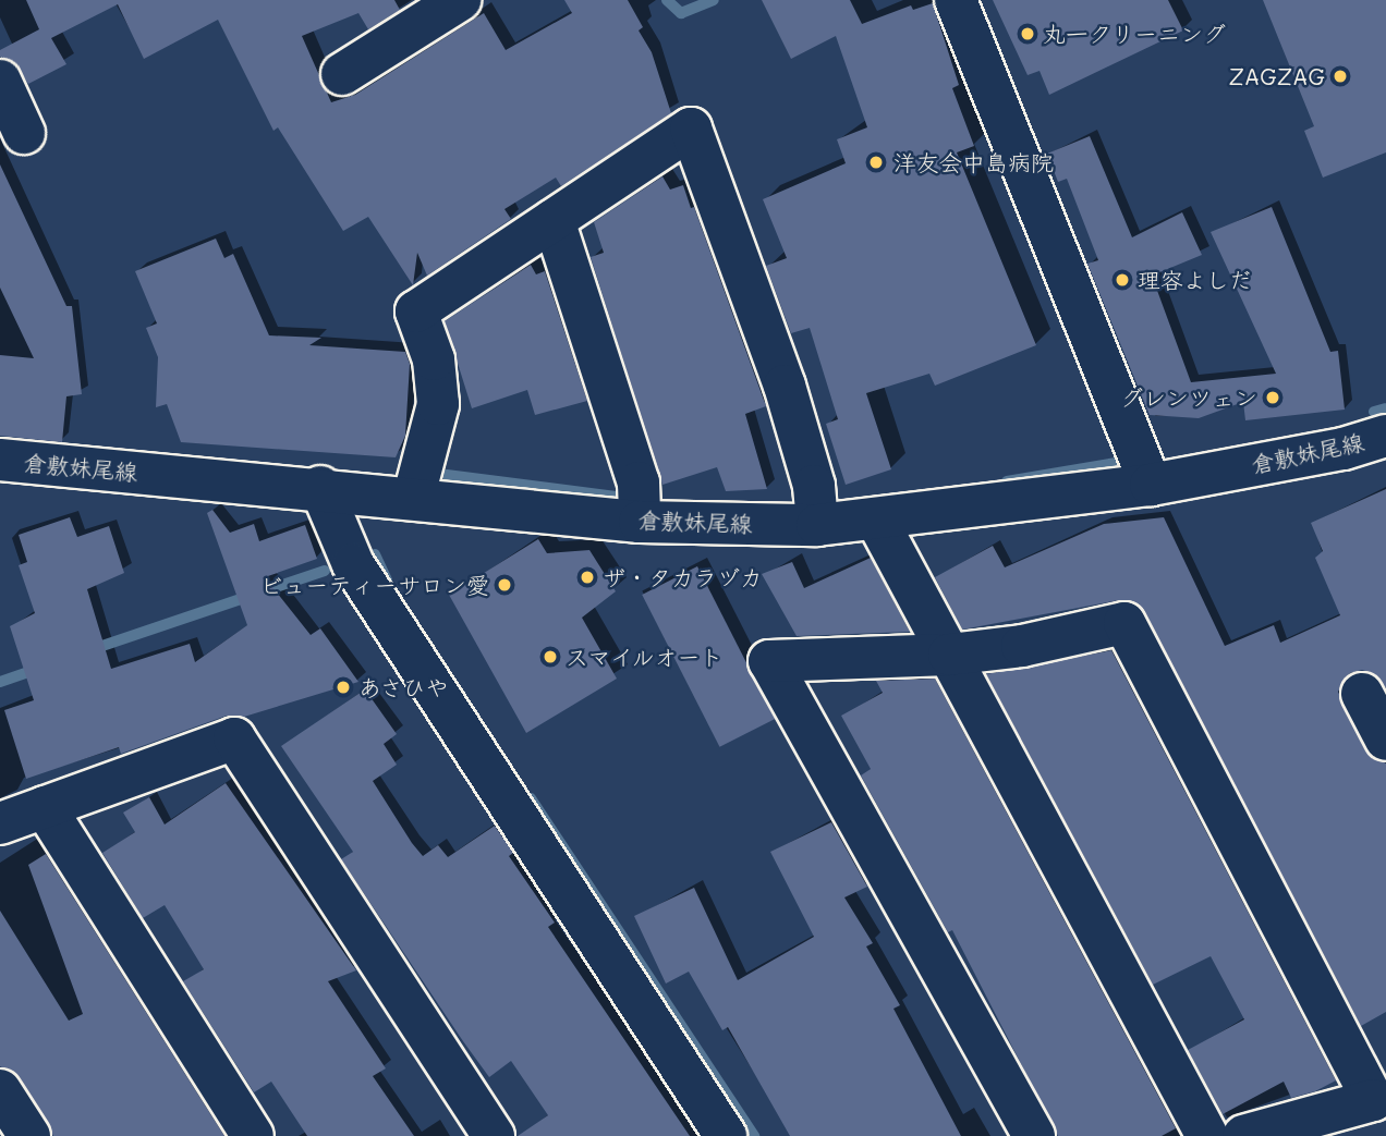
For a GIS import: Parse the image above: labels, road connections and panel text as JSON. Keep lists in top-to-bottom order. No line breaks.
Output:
{"streets":{"street":["倉敷妹尾線"]},"places":["丸一クリーニング","ZAGZAG","洋友会中島病院","理容よしだ","グレンツェン","ザ・タカラヅカ","ビューティーサロン愛","スマイルオート","あさひや"]}
